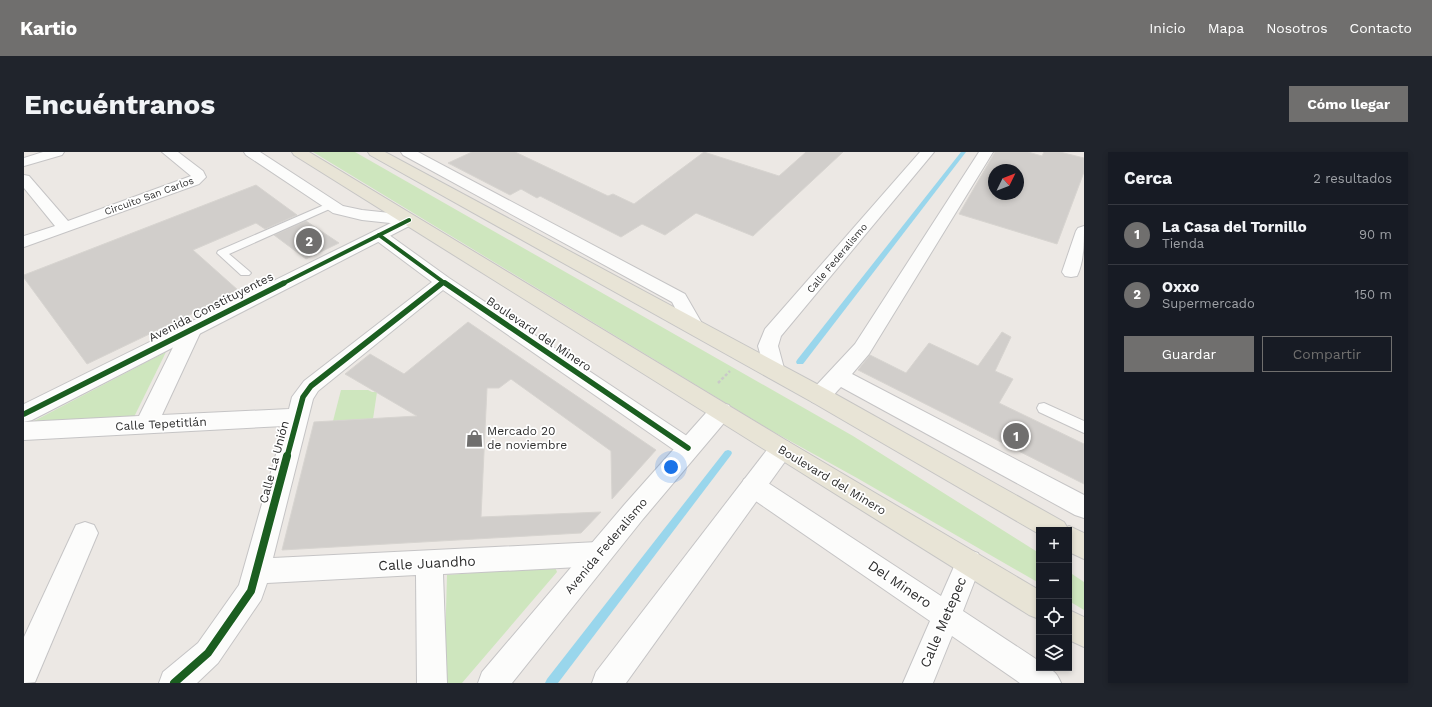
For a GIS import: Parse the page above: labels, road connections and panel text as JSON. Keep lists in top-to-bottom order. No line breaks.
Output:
{"streets":{"main road":["Boulevard del Minero"],"street":["Circuito San Carlos","Calle Federalismo","Avenida Constituyentes","Calle Tepetitlán","Calle La Unión","Avenida Federalismo","Calle Juandho","Del Minero","Calle Metepec"]},"crossings":[["Avenida Constituyentes","Boulevard del Minero"],["Boulevard del Minero","Calle La Unión"],["Boulevard del Minero","Avenida Federalismo"],["Boulevard del Minero","Calle Metepec"],["Calle Tepetitlán","Calle La Unión"],["Calle La Unión","Calle Juandho"],["Avenida Federalismo","Calle Juandho"],["Del Minero","Calle Metepec"]],"places":{"shop":["Mercado 20 de noviembre"]},"north":"top right","page":{"header":"Kartio","nav":["Inicio","Mapa","Nosotros","Contacto"],"buttons":["Cómo llegar",["Guardar","Compartir"]],"title":"Encuéntranos","heading":["Cerca","2 resultados"],"list":[{"mark":"1","name":"La Casa del Tornillo","note":"Tienda","value":"90 m"},{"mark":"2","name":"Oxxo","note":"Supermercado","value":"150 m"}],"pins":["2","1"],"map_buttons":["+","−"]}}
